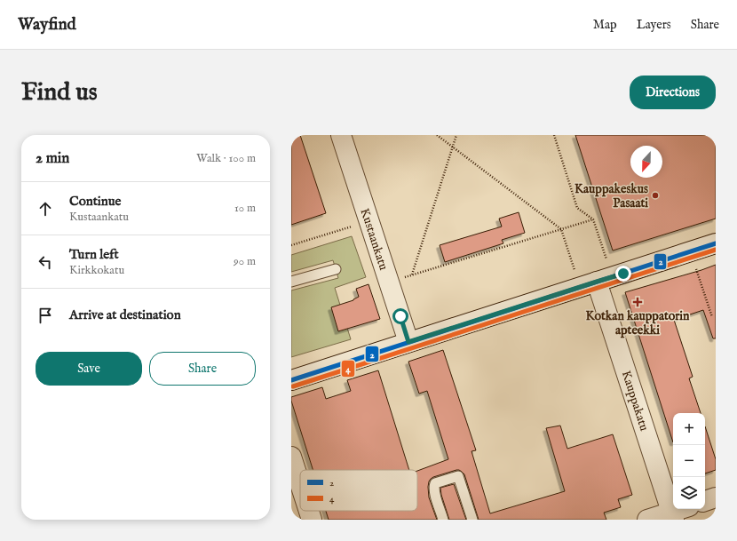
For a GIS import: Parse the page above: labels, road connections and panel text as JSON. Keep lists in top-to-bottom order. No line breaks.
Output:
{"streets":{"street":["Kustaankatu","Kauppakatu"]},"places":{"other":["Kauppakeskus Pasaati"],"health":["Kotkan kauppatorin apteekki"]},"lines":["transit line 2","transit line 4"],"legend":["2","4"],"north":"bottom","page":{"header":"Wayfind","nav":["Map","Layers","Share"],"buttons":["Directions",["Save","Share"]],"title":"Find us","heading":["2 min","Walk · 100 m"],"list":[["Continue","Kustaankatu","10 m"],["Turn left","Kirkkokatu","90 m"],"Arrive at destination"],"map_buttons":["+","−"]}}
